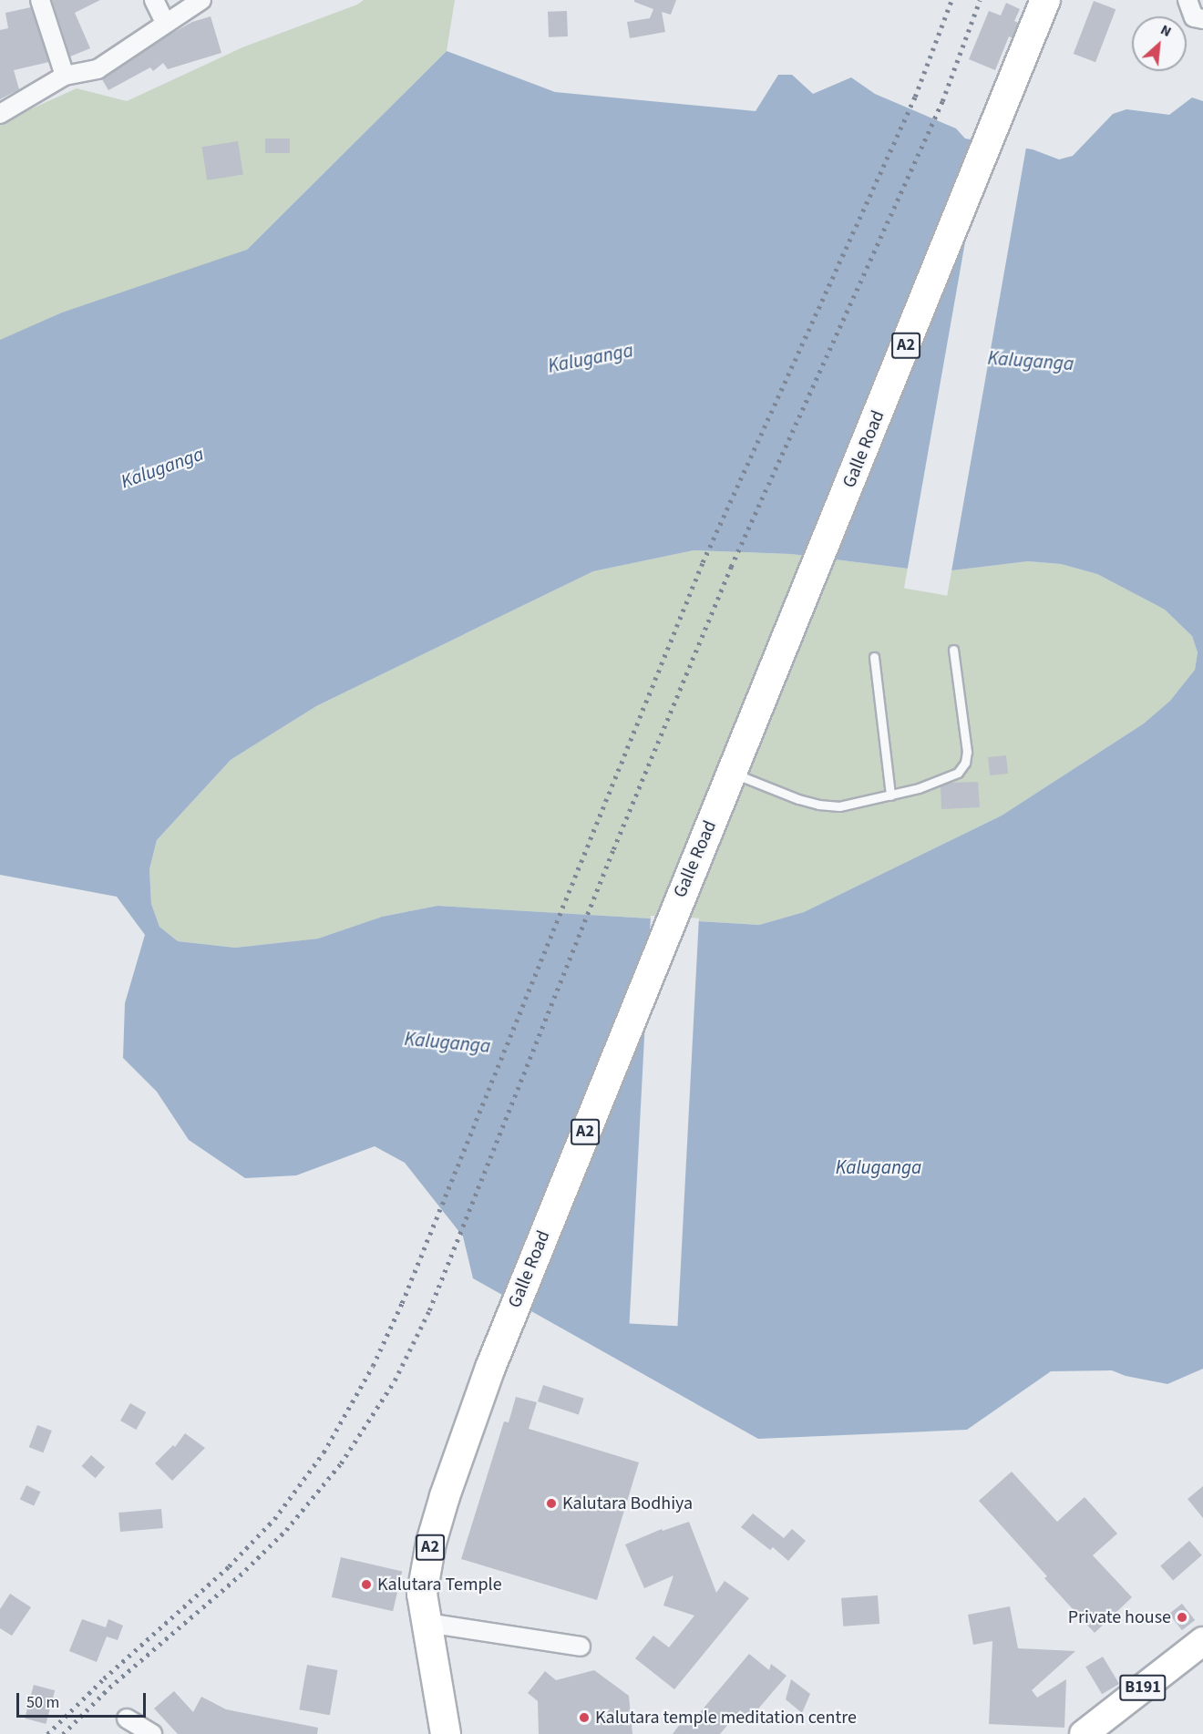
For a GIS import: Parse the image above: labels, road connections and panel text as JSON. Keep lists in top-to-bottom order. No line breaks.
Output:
{"streets":{"highway":["A2","Galle Road"],"main road":["B191"]},"water":["Kaluganga"],"places":["Kalutara Bodhiya","Kalutara Temple","Private house","Kalutara temple meditation centre"],"scale_bar":"50 m","north":"top right"}
